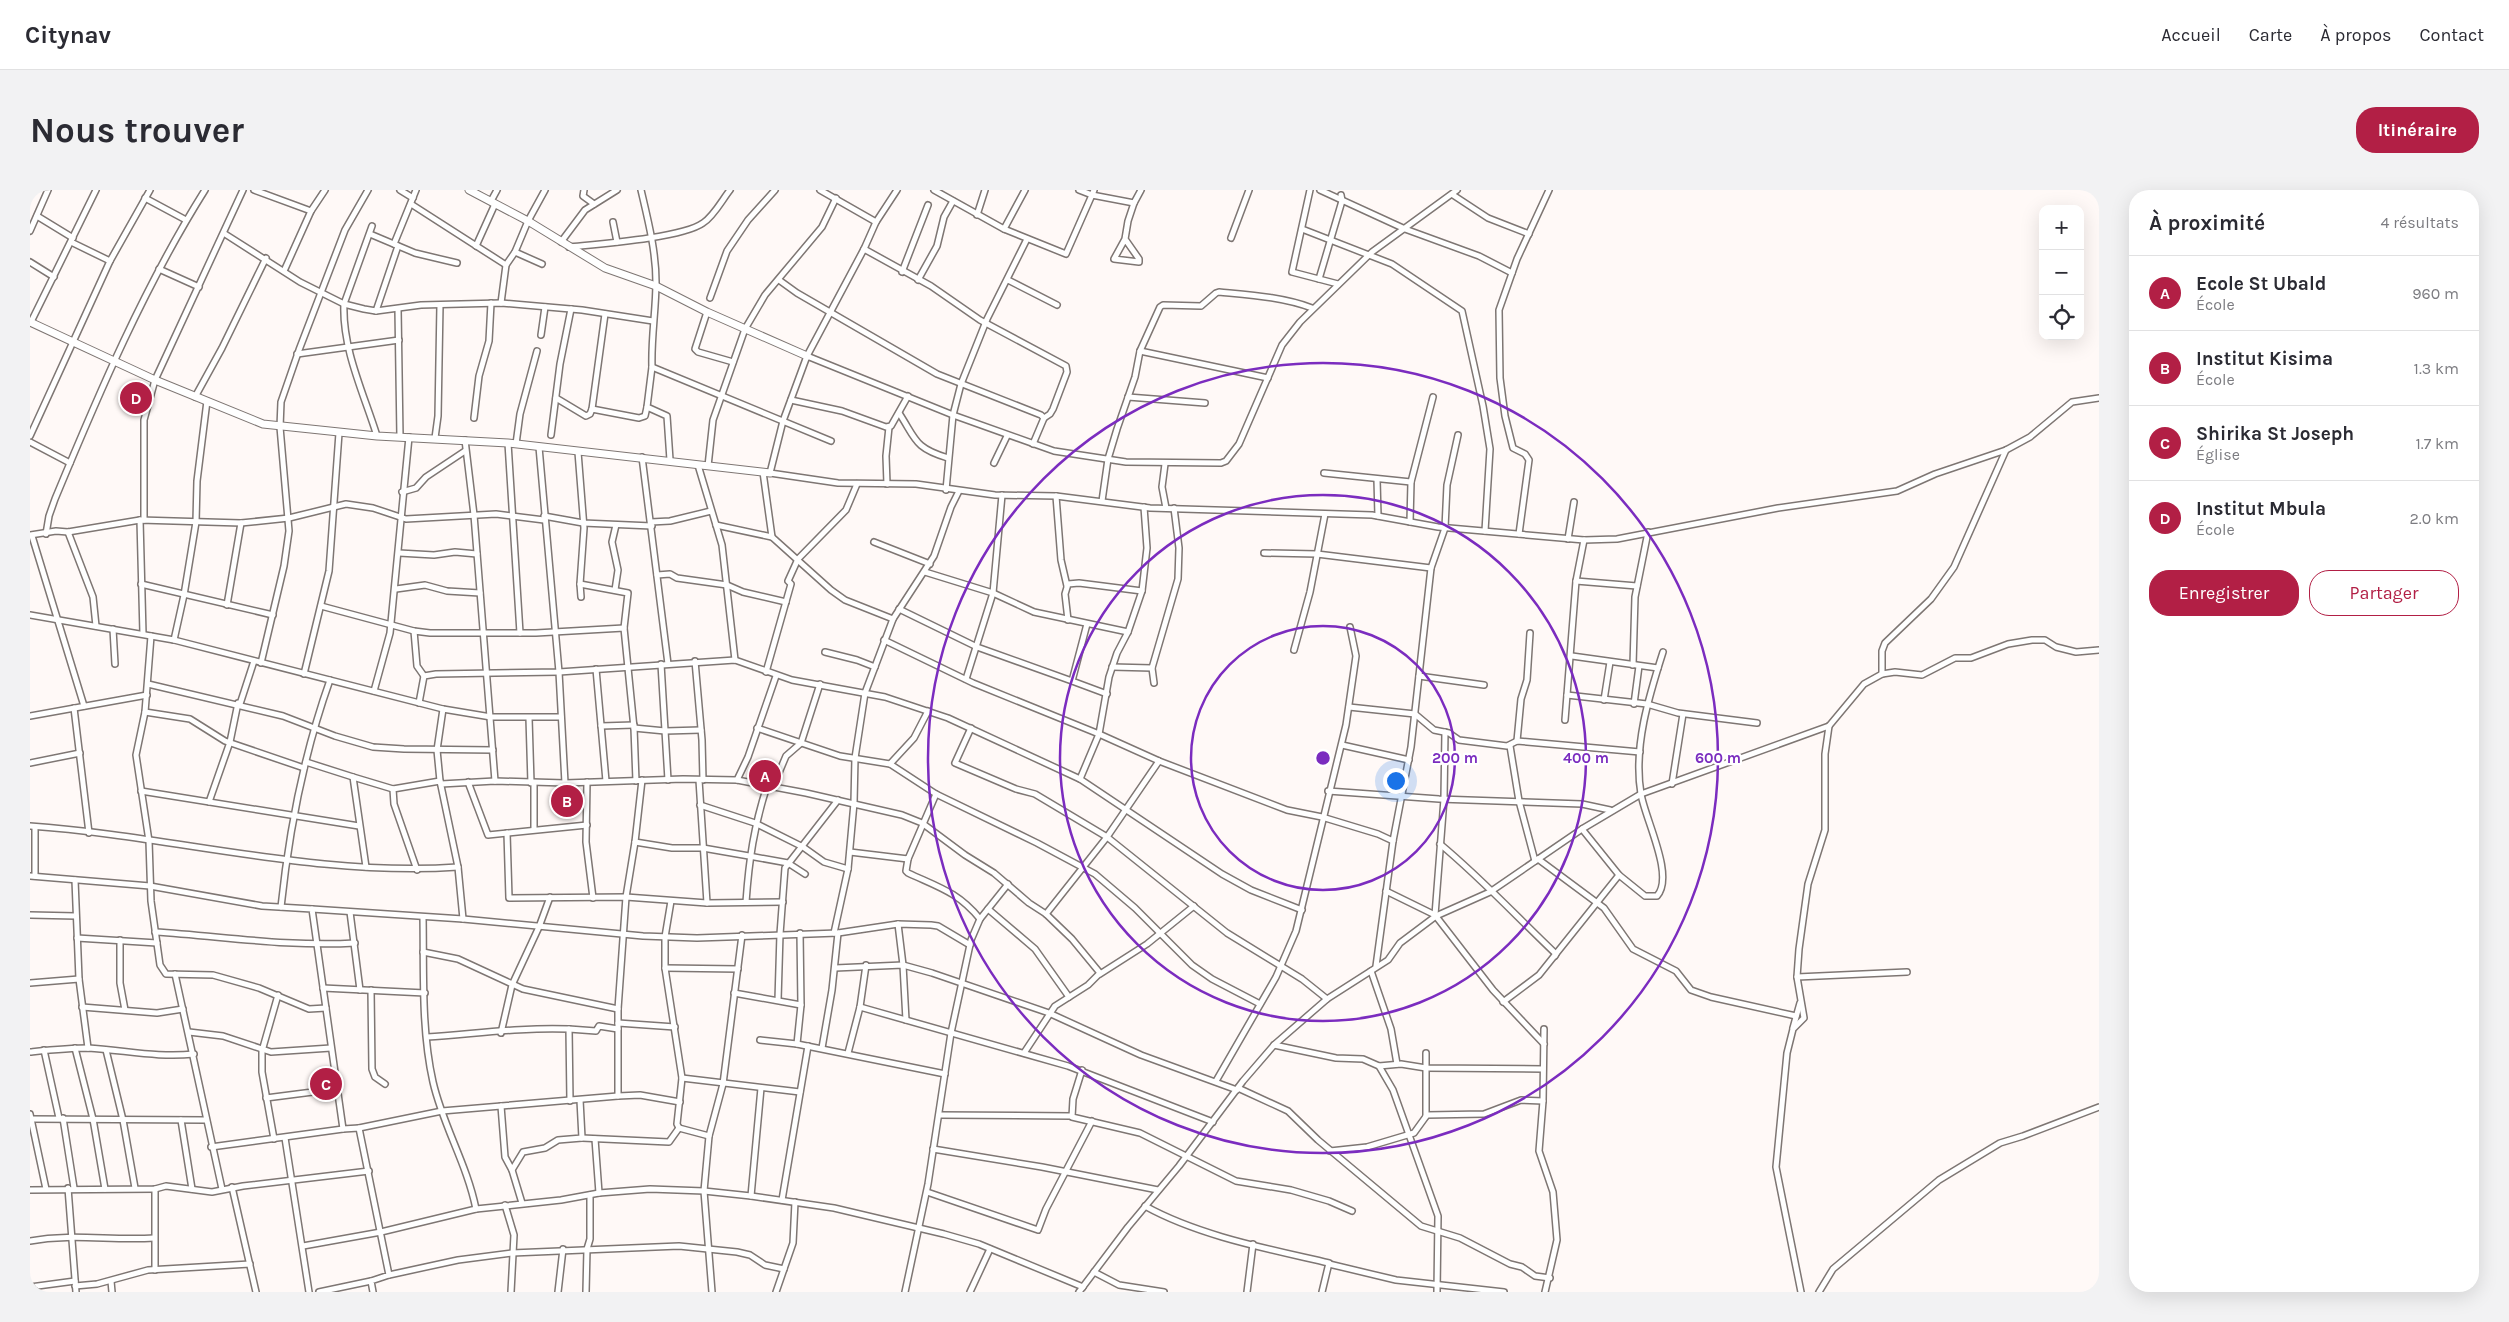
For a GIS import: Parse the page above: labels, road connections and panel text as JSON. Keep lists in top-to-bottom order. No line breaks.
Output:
{"page":{"header":"Citynav","nav":["Accueil","Carte","À propos","Contact"],"buttons":["Itinéraire",["Enregistrer","Partager"]],"title":"Nous trouver","heading":["À proximité","4 résultats"],"map_buttons":["+","−"],"list":[{"mark":"A","name":"Ecole St Ubald","note":"École","value":"960 m"},{"mark":"B","name":"Institut Kisima","note":"École","value":"1.3 km"},{"mark":"C","name":"Shirika St Joseph","note":"Église","value":"1.7 km"},{"mark":"D","name":"Institut Mbula","note":"École","value":"2.0 km"}],"pins":["D","A","B","C"]},"rings":["200 m","400 m","600 m"]}
